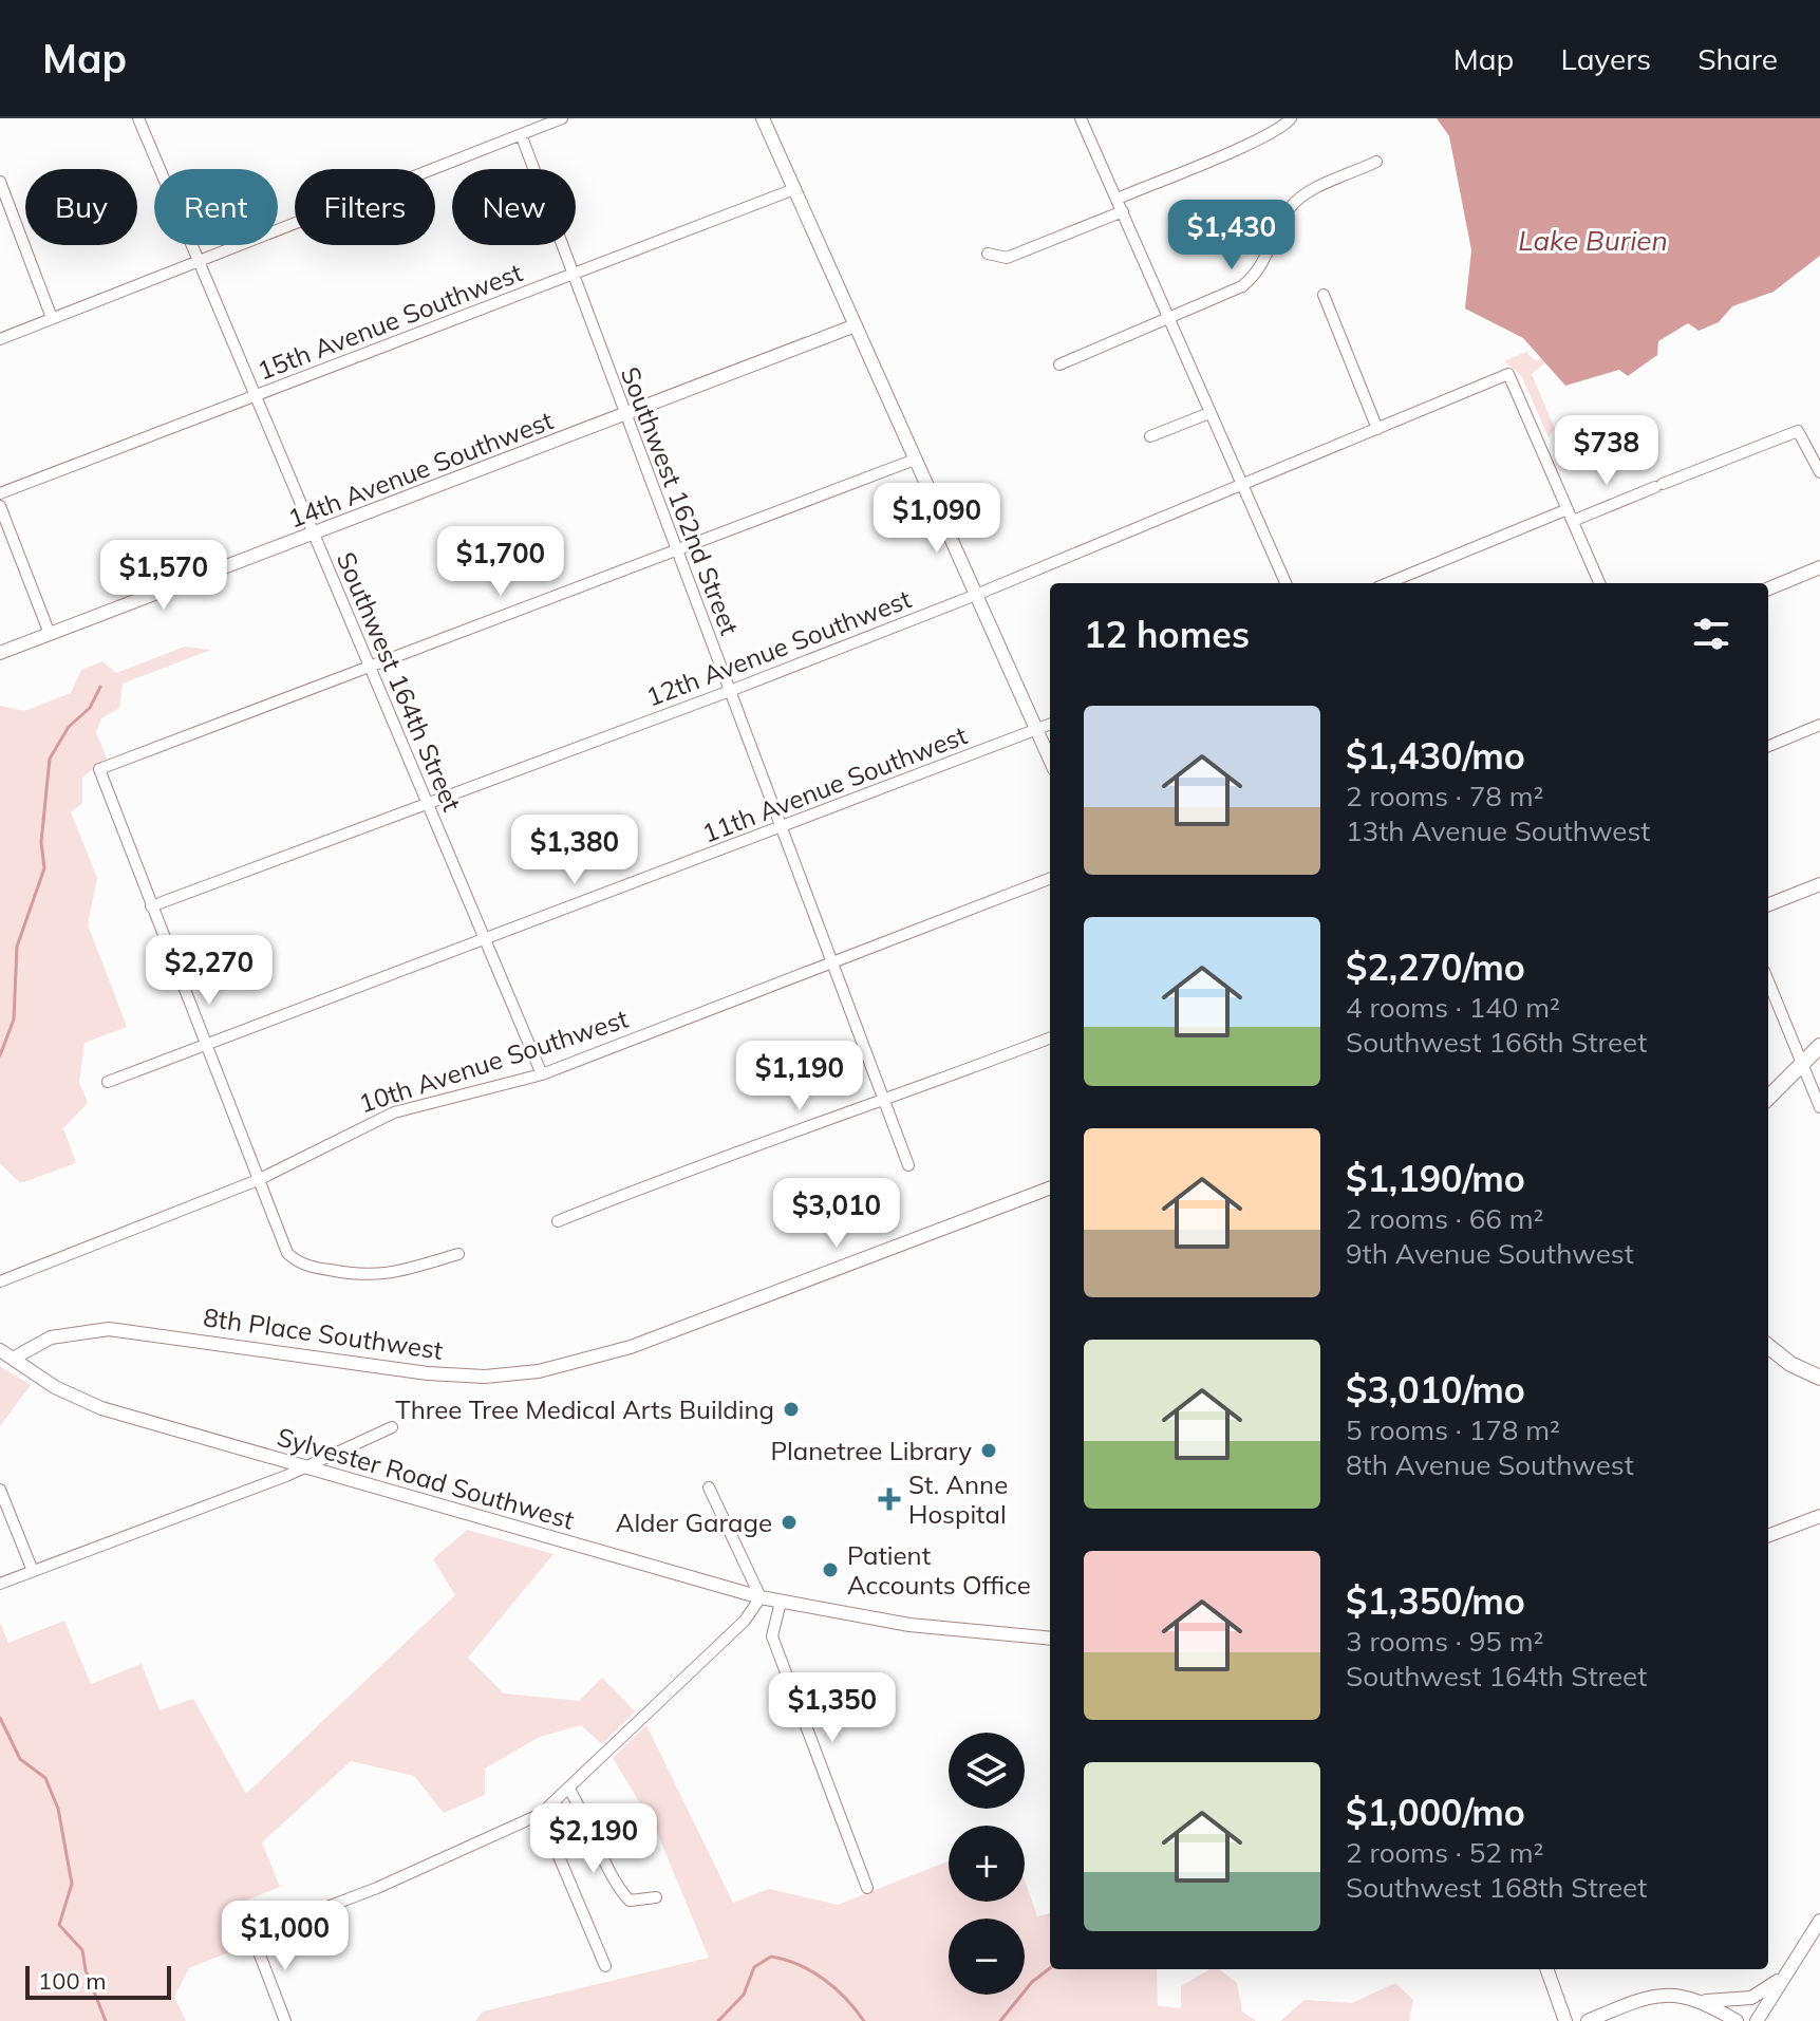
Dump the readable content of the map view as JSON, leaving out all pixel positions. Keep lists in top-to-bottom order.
{
  "streets": {
    "street": [
      "15th Avenue Southwest",
      "14th Avenue Southwest",
      "Southwest 162nd Street",
      "12th Avenue Southwest",
      "Southwest 164th Street",
      "11th Avenue Southwest",
      "10th Avenue Southwest",
      "8th Place Southwest",
      "Sylvester Road Southwest"
    ]
  },
  "crossings": [
    ["15th Avenue Southwest", "Southwest 162nd Street"],
    ["15th Avenue Southwest", "Southwest 164th Street"],
    ["14th Avenue Southwest", "Southwest 162nd Street"],
    ["14th Avenue Southwest", "Southwest 164th Street"],
    ["Southwest 162nd Street", "12th Avenue Southwest"],
    ["Southwest 162nd Street", "11th Avenue Southwest"],
    ["Southwest 162nd Street", "10th Avenue Southwest"],
    ["12th Avenue Southwest", "Southwest 164th Street"],
    ["Southwest 164th Street", "11th Avenue Southwest"],
    ["Southwest 164th Street", "10th Avenue Southwest"],
    ["8th Place Southwest", "Sylvester Road Southwest"]
  ],
  "water": ["Lake Burien"],
  "places": {
    "other": [
      "Three Tree Medical Arts Building",
      "Planetree Library",
      "Alder Garage",
      "Patient Accounts Office"
    ],
    "health": ["St. Anne Hospital"]
  },
  "scale_bar": "100 m",
  "page": {
    "header": "Map",
    "nav": ["Map", "Layers", "Share"],
    "chip": [
      "Buy",
      "Rent",
      "Filters",
      "New"
    ],
    "price": [
      "$1,430",
      "$738",
      "$1,090",
      "$1,700",
      "$1,570",
      "$1,380",
      "$2,270",
      "$1,190",
      "$3,010",
      "$1,350",
      "$2,190",
      "$1,000"
    ],
    "heading": "12 homes",
    "list": [
      {
        "name": "$1,430/mo",
        "note": "2 rooms · 78 m² · 13th Avenue Southwest"
      },
      {
        "name": "$2,270/mo",
        "note": "4 rooms · 140 m² · Southwest 166th Street"
      },
      {
        "name": "$1,190/mo",
        "note": "2 rooms · 66 m² · 9th Avenue Southwest"
      },
      {
        "name": "$3,010/mo",
        "note": "5 rooms · 178 m² · 8th Avenue Southwest"
      },
      {
        "name": "$1,350/mo",
        "note": "3 rooms · 95 m² · Southwest 164th Street"
      },
      {
        "name": "$1,000/mo",
        "note": "2 rooms · 52 m² · Southwest 168th Street"
      }
    ],
    "map_buttons": ["+", "−"],
    "scale": "100 m"
  }
}
